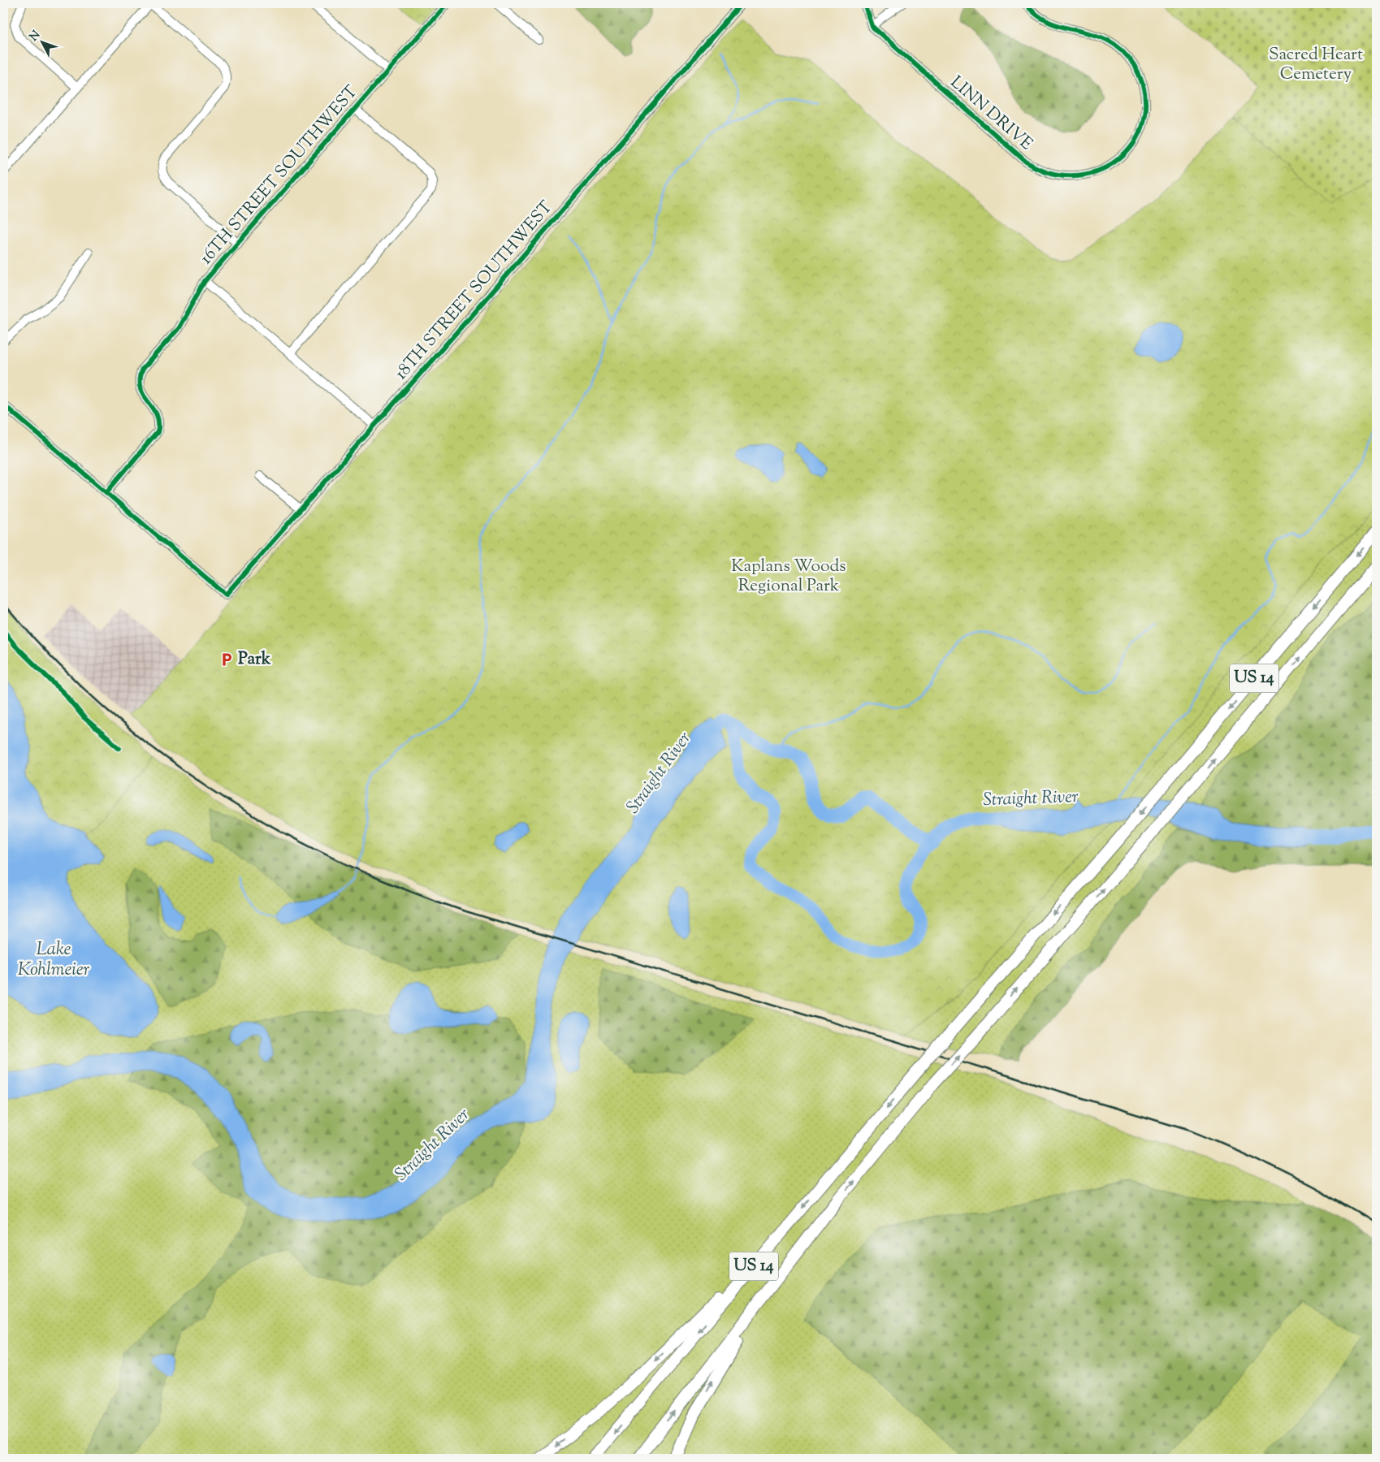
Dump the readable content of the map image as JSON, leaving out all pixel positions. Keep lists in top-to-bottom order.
{
  "streets": {
    "highway": ["US 14"],
    "street": ["LINN DRIVE", "16TH STREET SOUTHWEST", "18TH STREET SOUTHWEST"]
  },
  "crossings": [
    ["16TH STREET SOUTHWEST", "18TH STREET SOUTHWEST"]
  ],
  "water": ["Straight River", "Lake Kohlmeier"],
  "parks": ["Sacred Heart Cemetery", "Kaplans Woods Regional Park"],
  "places": {
    "parking": ["Park"]
  },
  "north": "top left"
}
